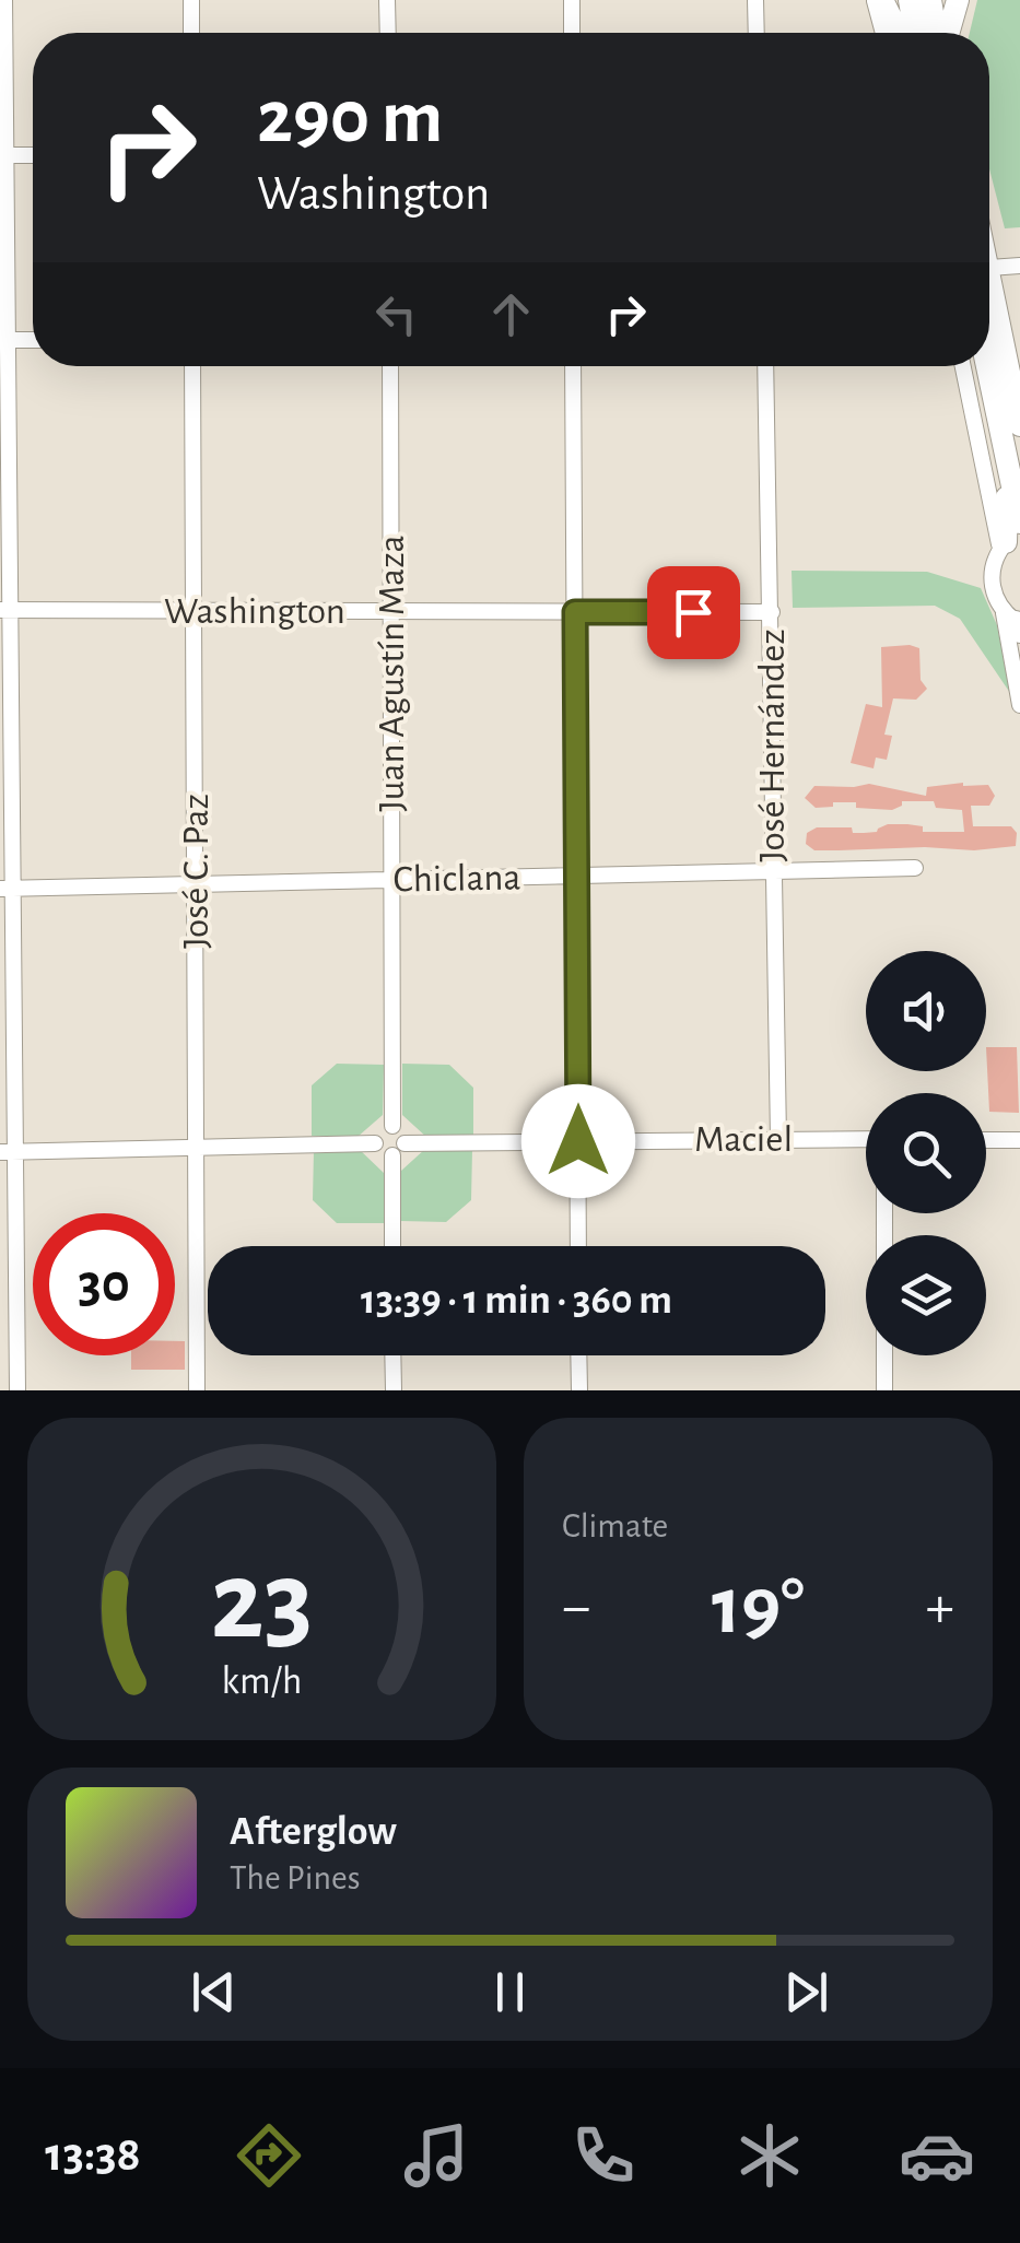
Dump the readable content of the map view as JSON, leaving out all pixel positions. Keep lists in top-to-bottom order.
{
  "streets": {
    "street": [
      "Washington",
      "Juan Agustín Maza",
      "José Hernández",
      "José C. Paz",
      "Chiclana",
      "Maciel"
    ]
  },
  "crossings": [
    ["Washington", "Juan Agustín Maza"],
    ["Washington", "José Hernández"],
    ["Washington", "José C. Paz"],
    ["Juan Agustín Maza", "Chiclana"],
    ["Juan Agustín Maza", "Maciel"],
    ["José Hernández", "Chiclana"],
    ["José Hernández", "Maciel"],
    ["José C. Paz", "Chiclana"]
  ],
  "page": {
    "turn": ["290 m", "Washington"],
    "limit": "30",
    "trip": "13:39 · 1 min · 360 m",
    "tile": "Climate",
    "heat": ["−", "19°", "+"],
    "song": ["Afterglow", "The Pines"],
    "tabs": "13:38",
    "gauge": ["23", "km/h"]
  }
}
